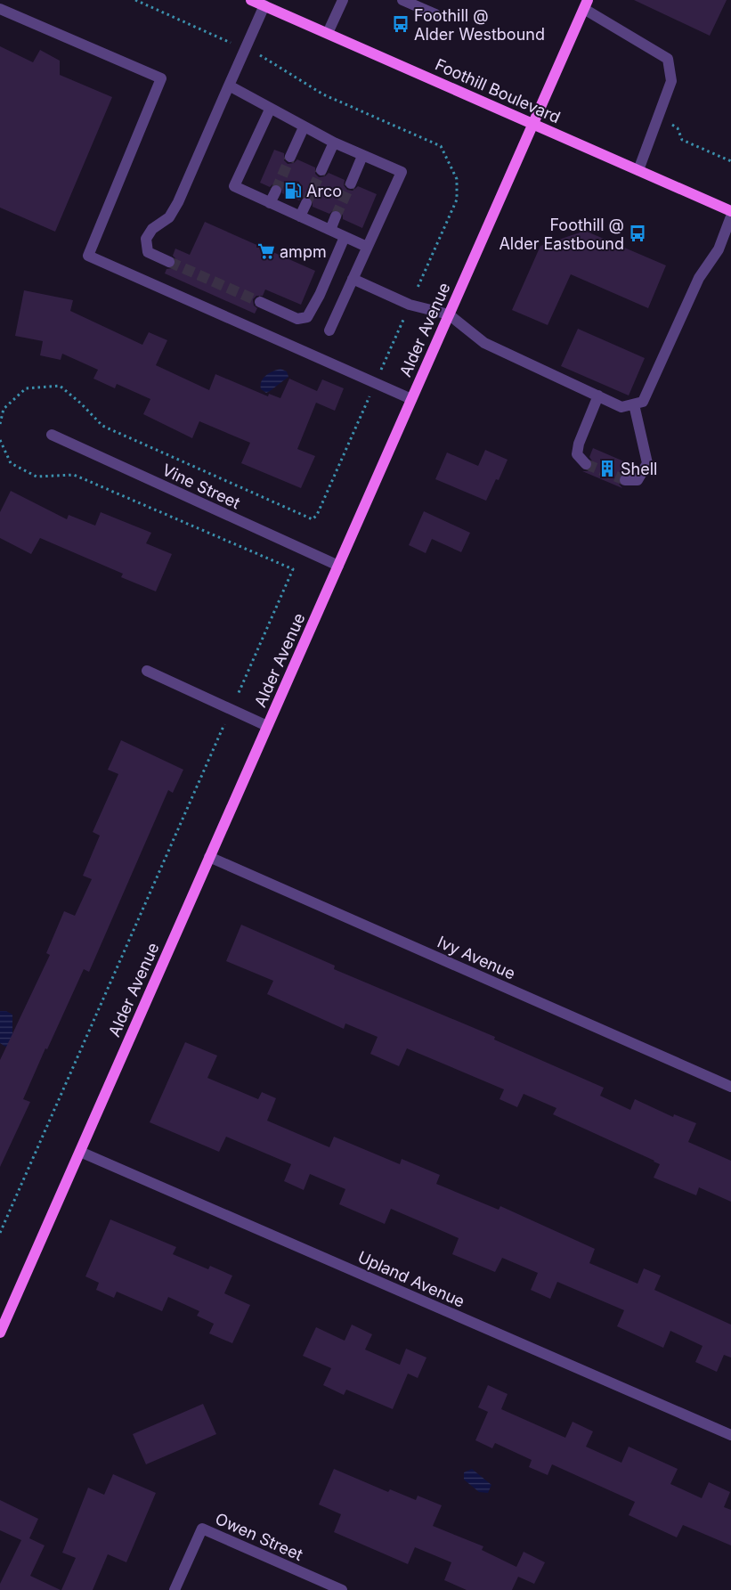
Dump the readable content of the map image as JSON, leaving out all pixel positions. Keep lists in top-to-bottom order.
{
  "streets": {
    "main road": ["Foothill Boulevard", "Alder Avenue"],
    "street": [
      "Vine Street",
      "Ivy Avenue",
      "Upland Avenue",
      "Owen Street"
    ]
  },
  "crossings": [
    ["Foothill Boulevard", "Alder Avenue"],
    ["Alder Avenue", "Vine Street"],
    ["Alder Avenue", "Ivy Avenue"],
    ["Alder Avenue", "Upland Avenue"]
  ],
  "places": {
    "bus stop": ["Foothill @ Alder Westbound", "Foothill @ Alder Eastbound"],
    "fuel station": ["Arco"],
    "supermarket": ["ampm"],
    "building": ["Shell"]
  }
}
